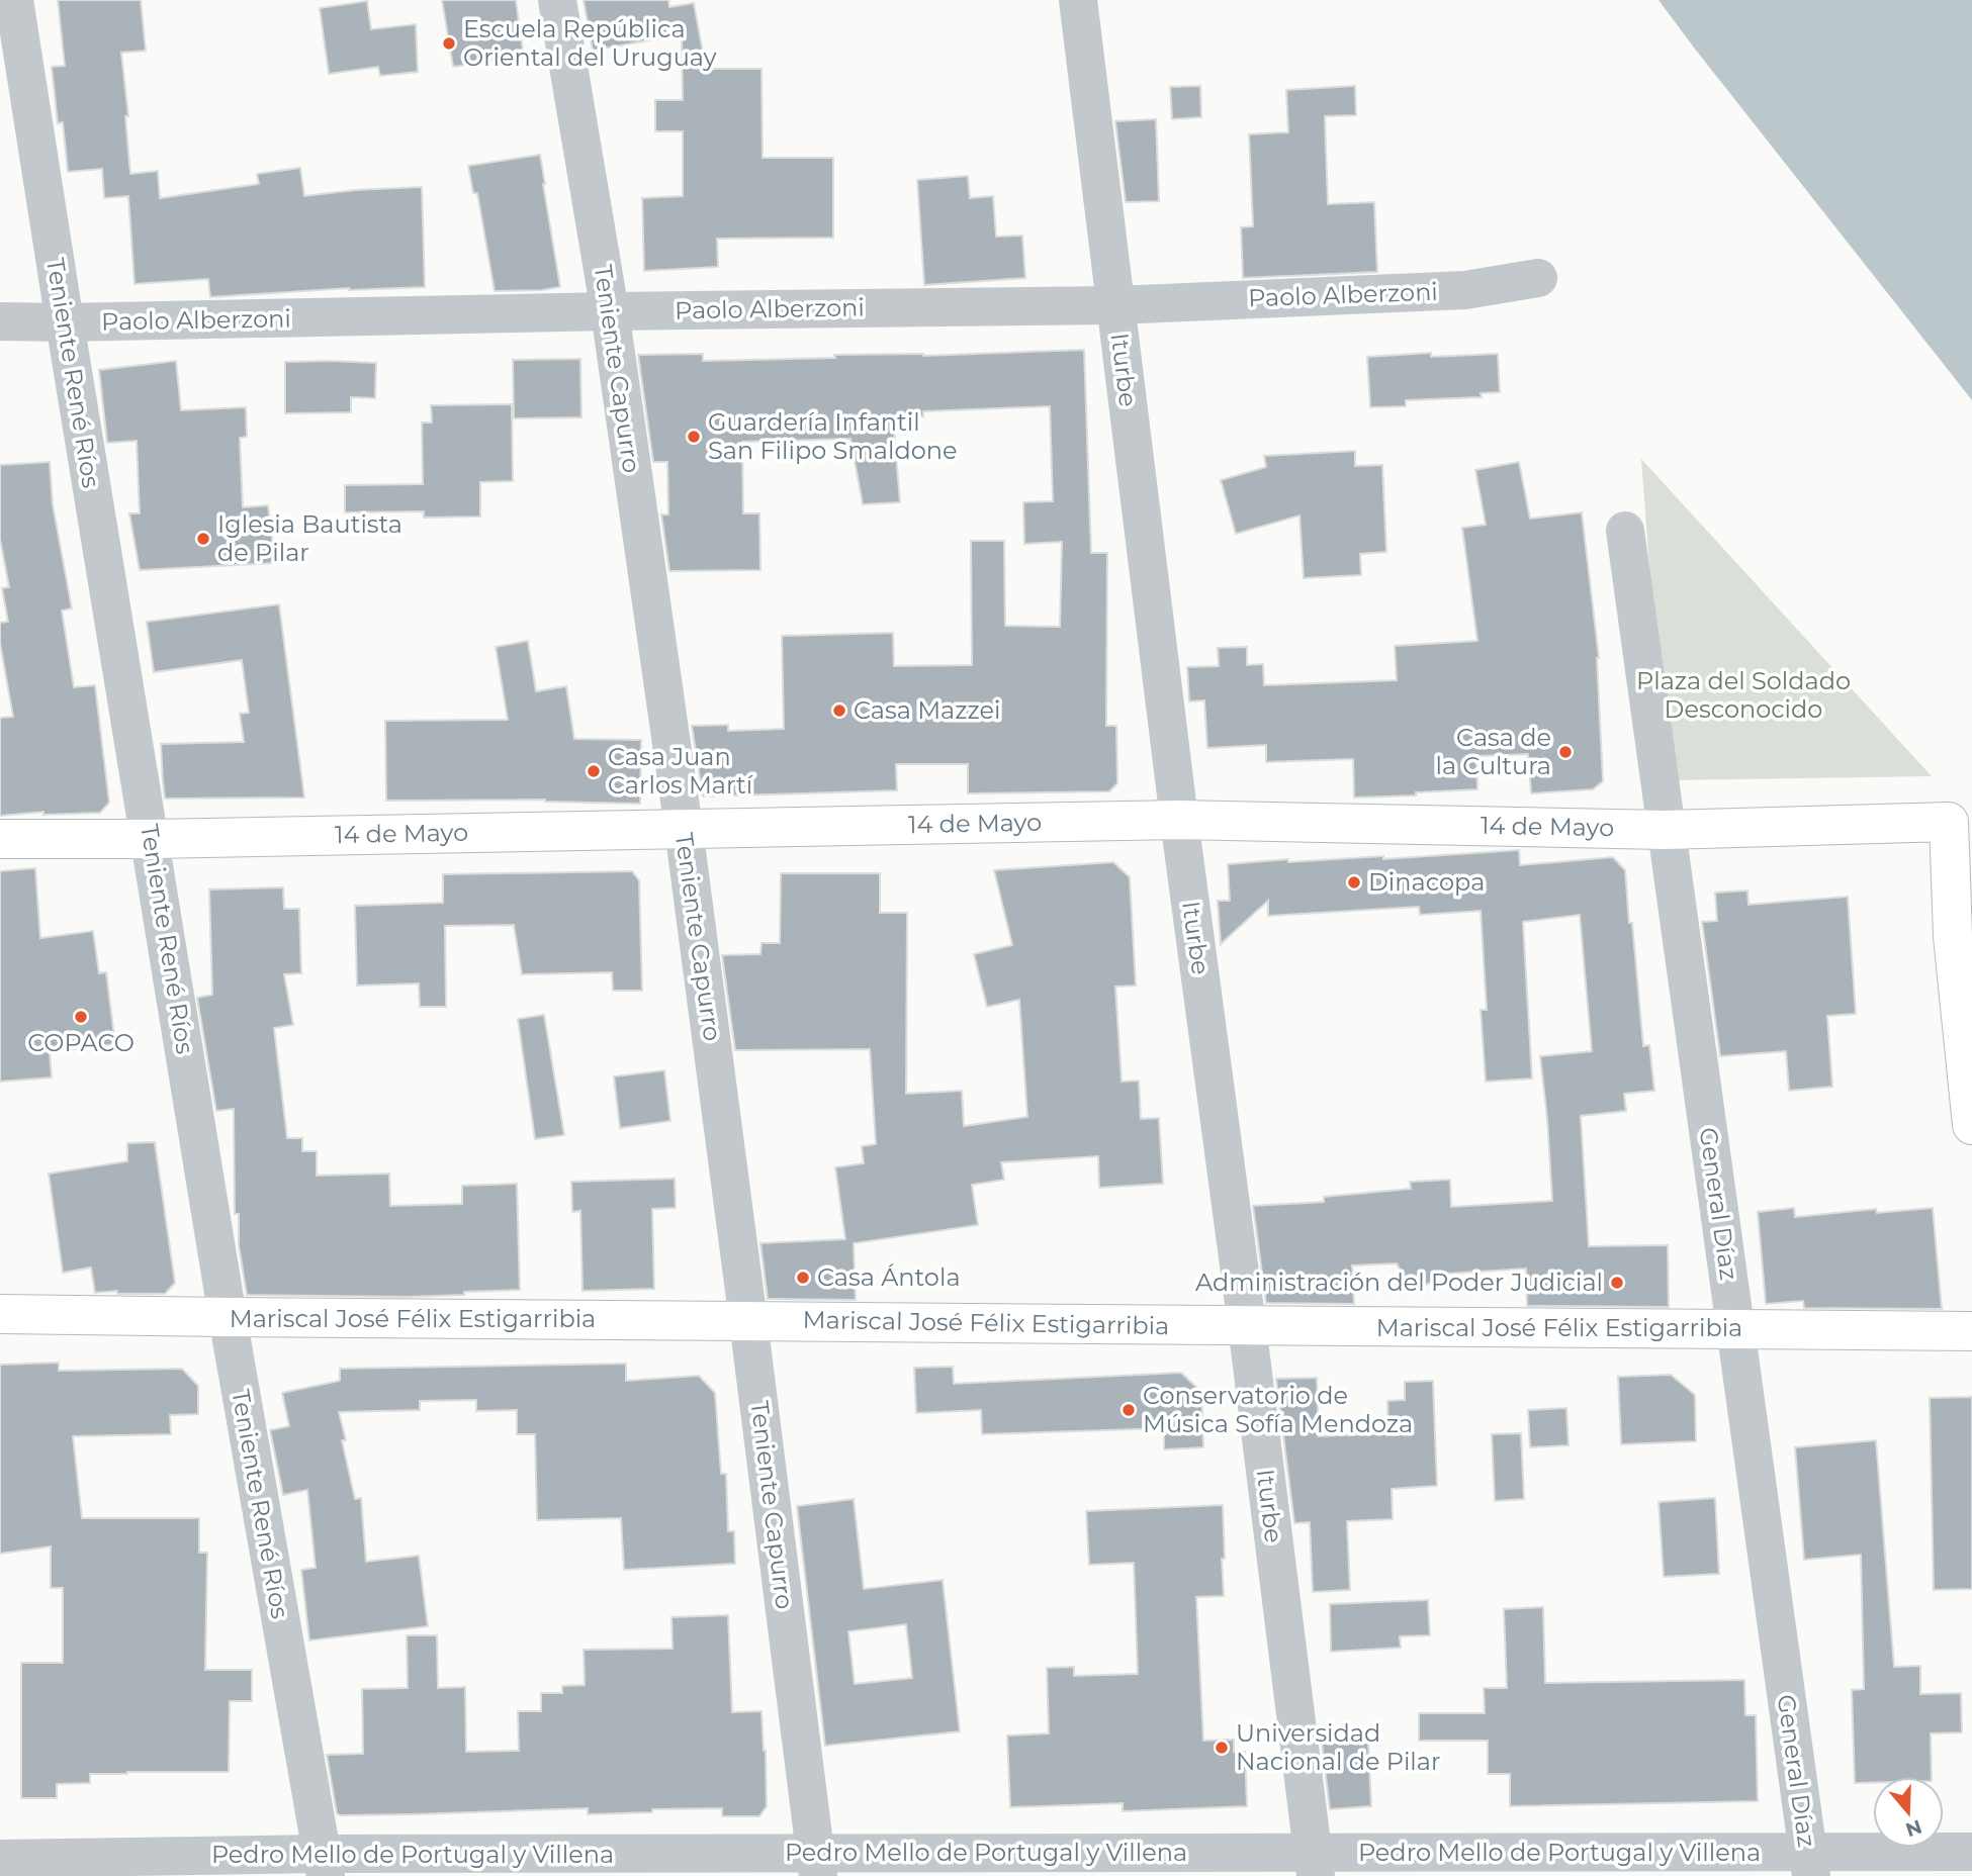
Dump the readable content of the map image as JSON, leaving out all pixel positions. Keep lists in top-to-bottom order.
{
  "streets": {
    "main road": ["14 de Mayo", "Mariscal José Félix Estigarribia"],
    "street": [
      "Paolo Alberzoni",
      "Teniente Capurro",
      "Iturbe",
      "Teniente René Ríos",
      "General Díaz",
      "Pedro Mello de Portugal y Villena"
    ]
  },
  "crossings": [
    ["Paolo Alberzoni", "Teniente Capurro"],
    ["Paolo Alberzoni", "Iturbe"],
    ["Paolo Alberzoni", "Teniente René Ríos"],
    ["Teniente Capurro", "14 de Mayo"],
    ["Teniente Capurro", "Mariscal José Félix Estigarribia"],
    ["Teniente Capurro", "Pedro Mello de Portugal y Villena"],
    ["Iturbe", "14 de Mayo"],
    ["Iturbe", "Mariscal José Félix Estigarribia"],
    ["Iturbe", "Pedro Mello de Portugal y Villena"],
    ["Teniente René Ríos", "14 de Mayo"],
    ["Teniente René Ríos", "Mariscal José Félix Estigarribia"],
    ["Teniente René Ríos", "Pedro Mello de Portugal y Villena"],
    ["14 de Mayo", "General Díaz"],
    ["General Díaz", "Mariscal José Félix Estigarribia"],
    ["General Díaz", "Pedro Mello de Portugal y Villena"]
  ],
  "parks": ["Plaza del Soldado Desconocido"],
  "places": [
    "Escuela República Oriental del Uruguay",
    "Guardería Infantil San Filipo Smaldone",
    "Iglesia Bautista de Pilar",
    "Casa Mazzei",
    "Casa de la Cultura",
    "Casa Juan Carlos Martí",
    "Dinacopa",
    "COPACO",
    "Casa Ántola",
    "Administración del Poder Judicial",
    "Conservatorio de Música Sofía Mendoza",
    "Universidad Nacional de Pilar"
  ],
  "north": "bottom"
}
